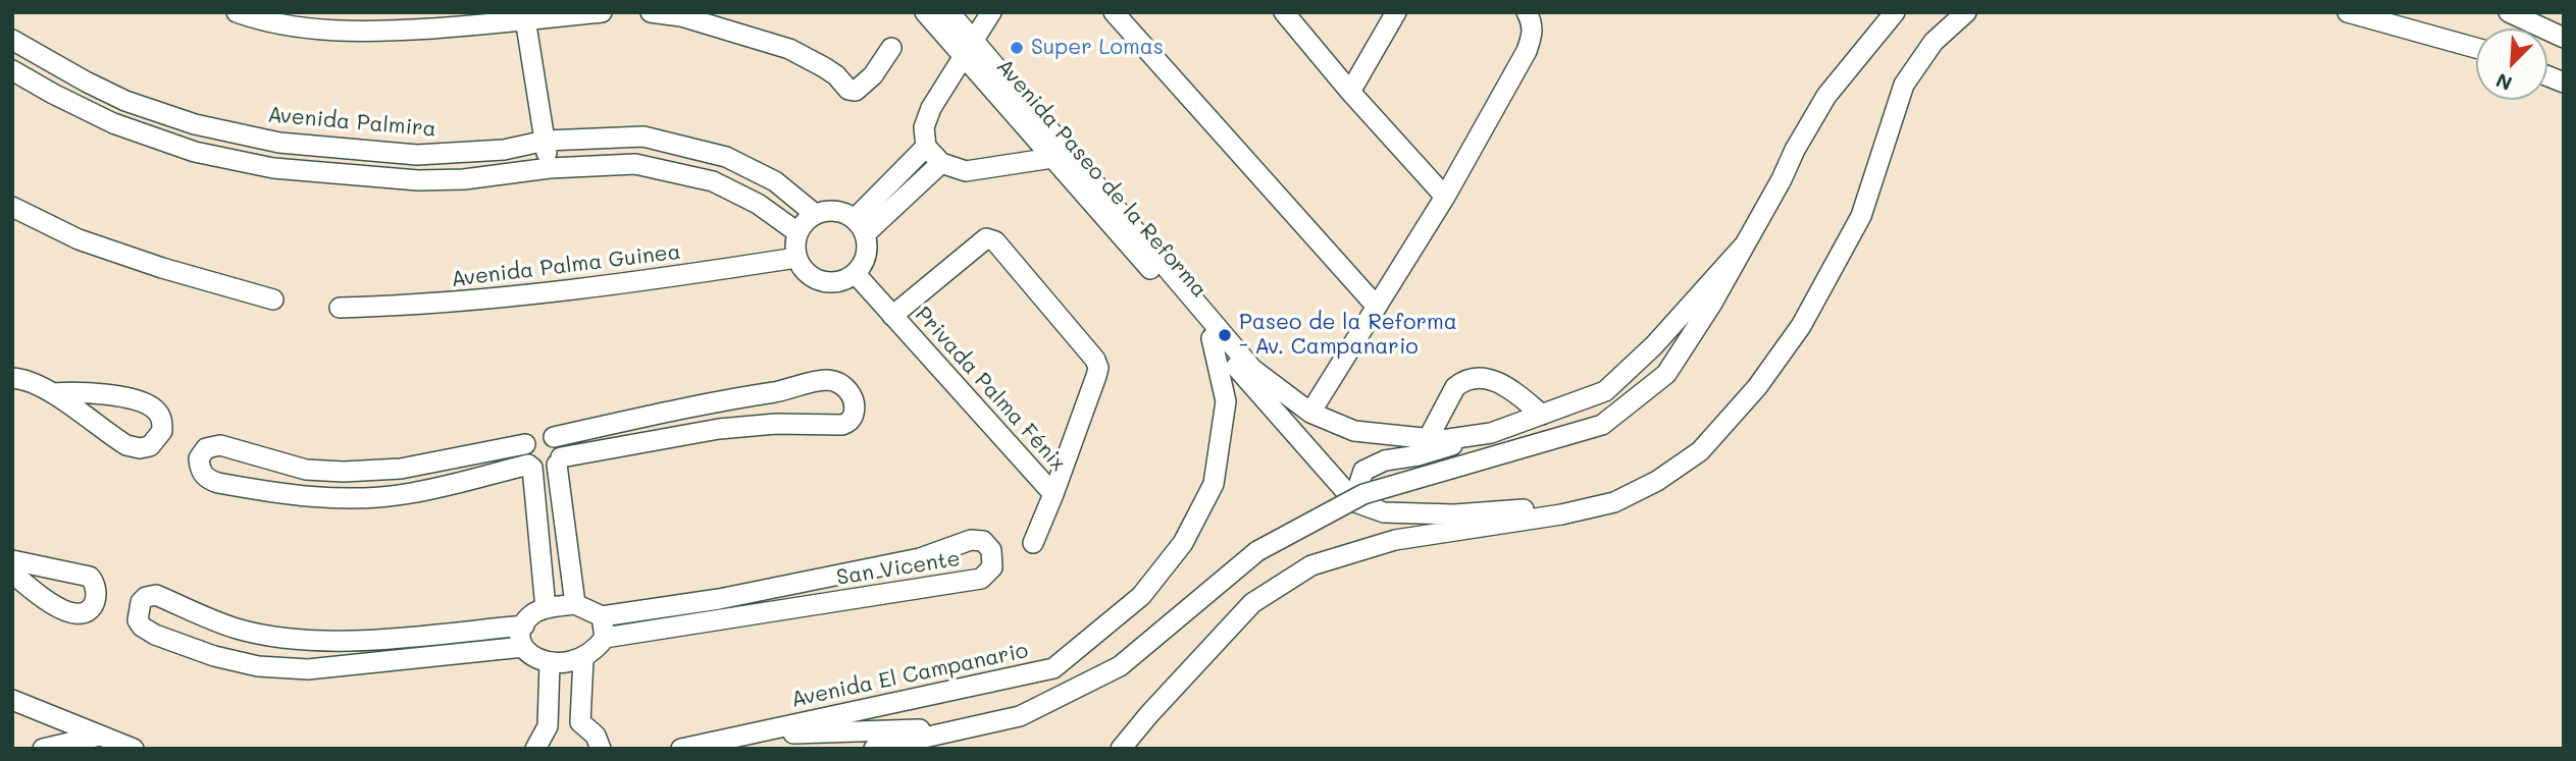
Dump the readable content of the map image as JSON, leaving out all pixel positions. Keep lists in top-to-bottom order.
{
  "streets": {
    "street": [
      "Avenida Palmira",
      "Avenida Paseo de la Reforma",
      "Avenida Palma Guinea",
      "Privada Palma Fénix",
      "San Vicente",
      "Avenida El Campanario"
    ]
  },
  "crossings": [
    ["Avenida Palmira", "Avenida Palma Guinea"],
    ["Avenida Palmira", "Privada Palma Fénix"],
    ["Avenida Paseo de la Reforma", "Avenida El Campanario"],
    ["Avenida Palma Guinea", "Privada Palma Fénix"]
  ],
  "places": ["Super Lomas", "Paseo de la Reforma - Av. Campanario"],
  "north": "bottom left"
}
